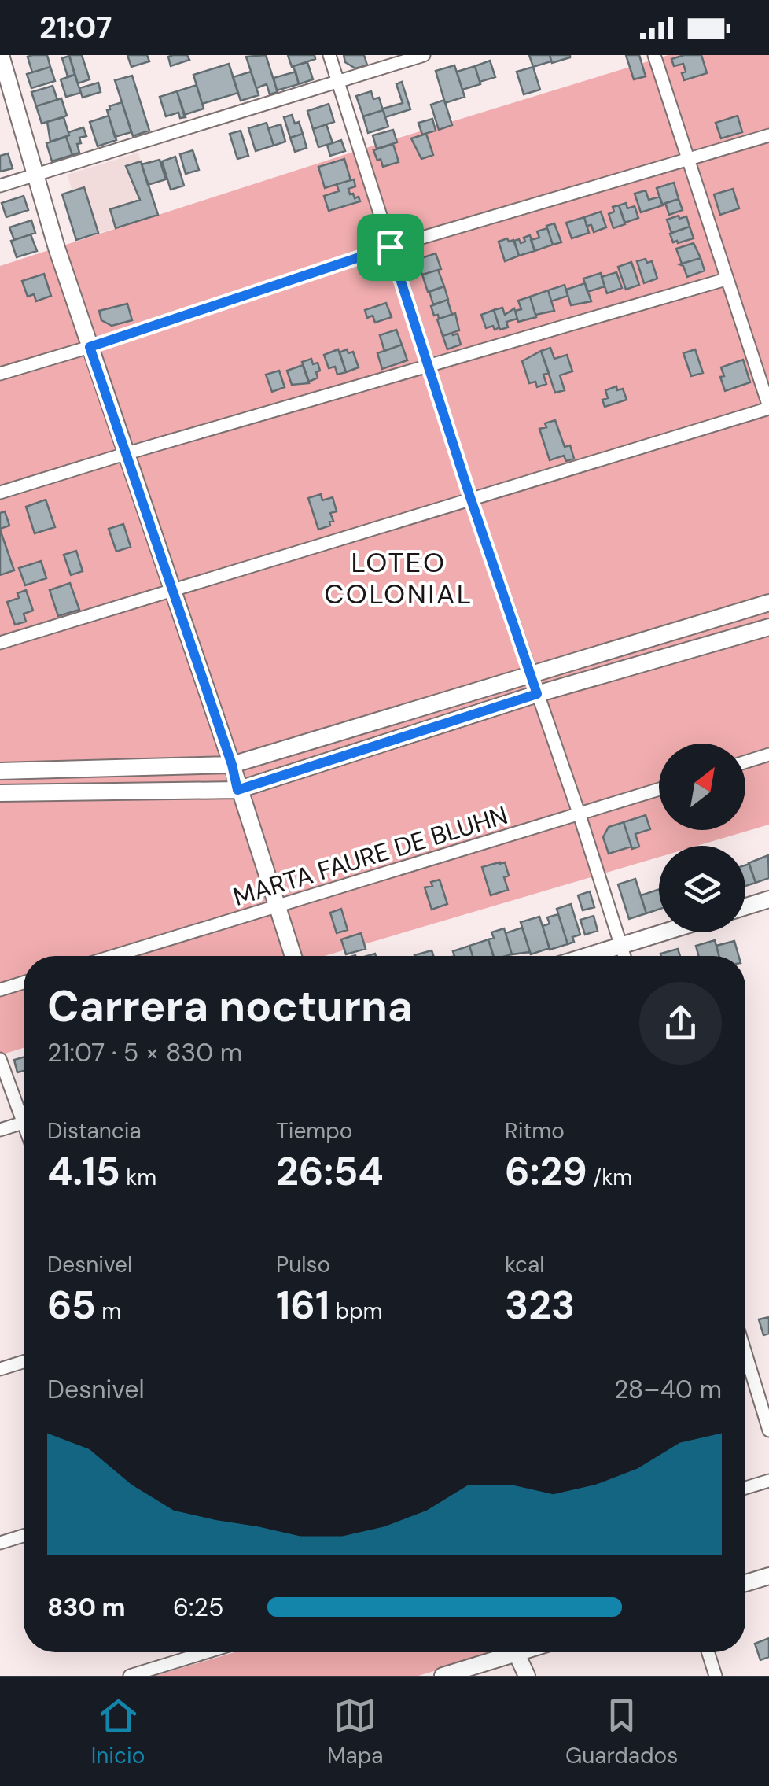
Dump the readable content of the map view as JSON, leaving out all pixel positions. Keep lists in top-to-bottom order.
{
  "streets": {
    "street": ["MARTA FAURE DE BLUHN"]
  },
  "districts": ["LOTEO COLONIAL"],
  "north": "top right",
  "page": {
    "status": "21:07",
    "heading": ["Carrera nocturna", "21:07 · 5 × 830 m"],
    "stats": [
      ["Distancia", "4.15 km"],
      ["Tiempo", "26:54"],
      ["Ritmo", "6:29 /km"],
      ["Desnivel", "65 m"],
      ["Pulso", "161 bpm"],
      ["kcal", "323"]
    ],
    "chart": ["Desnivel", "28–40 m"],
    "list": [
      {
        "name": "830 m",
        "note": "6:25"
      }
    ],
    "tabs": ["Inicio", "Mapa", "Guardados"]
  }
}
